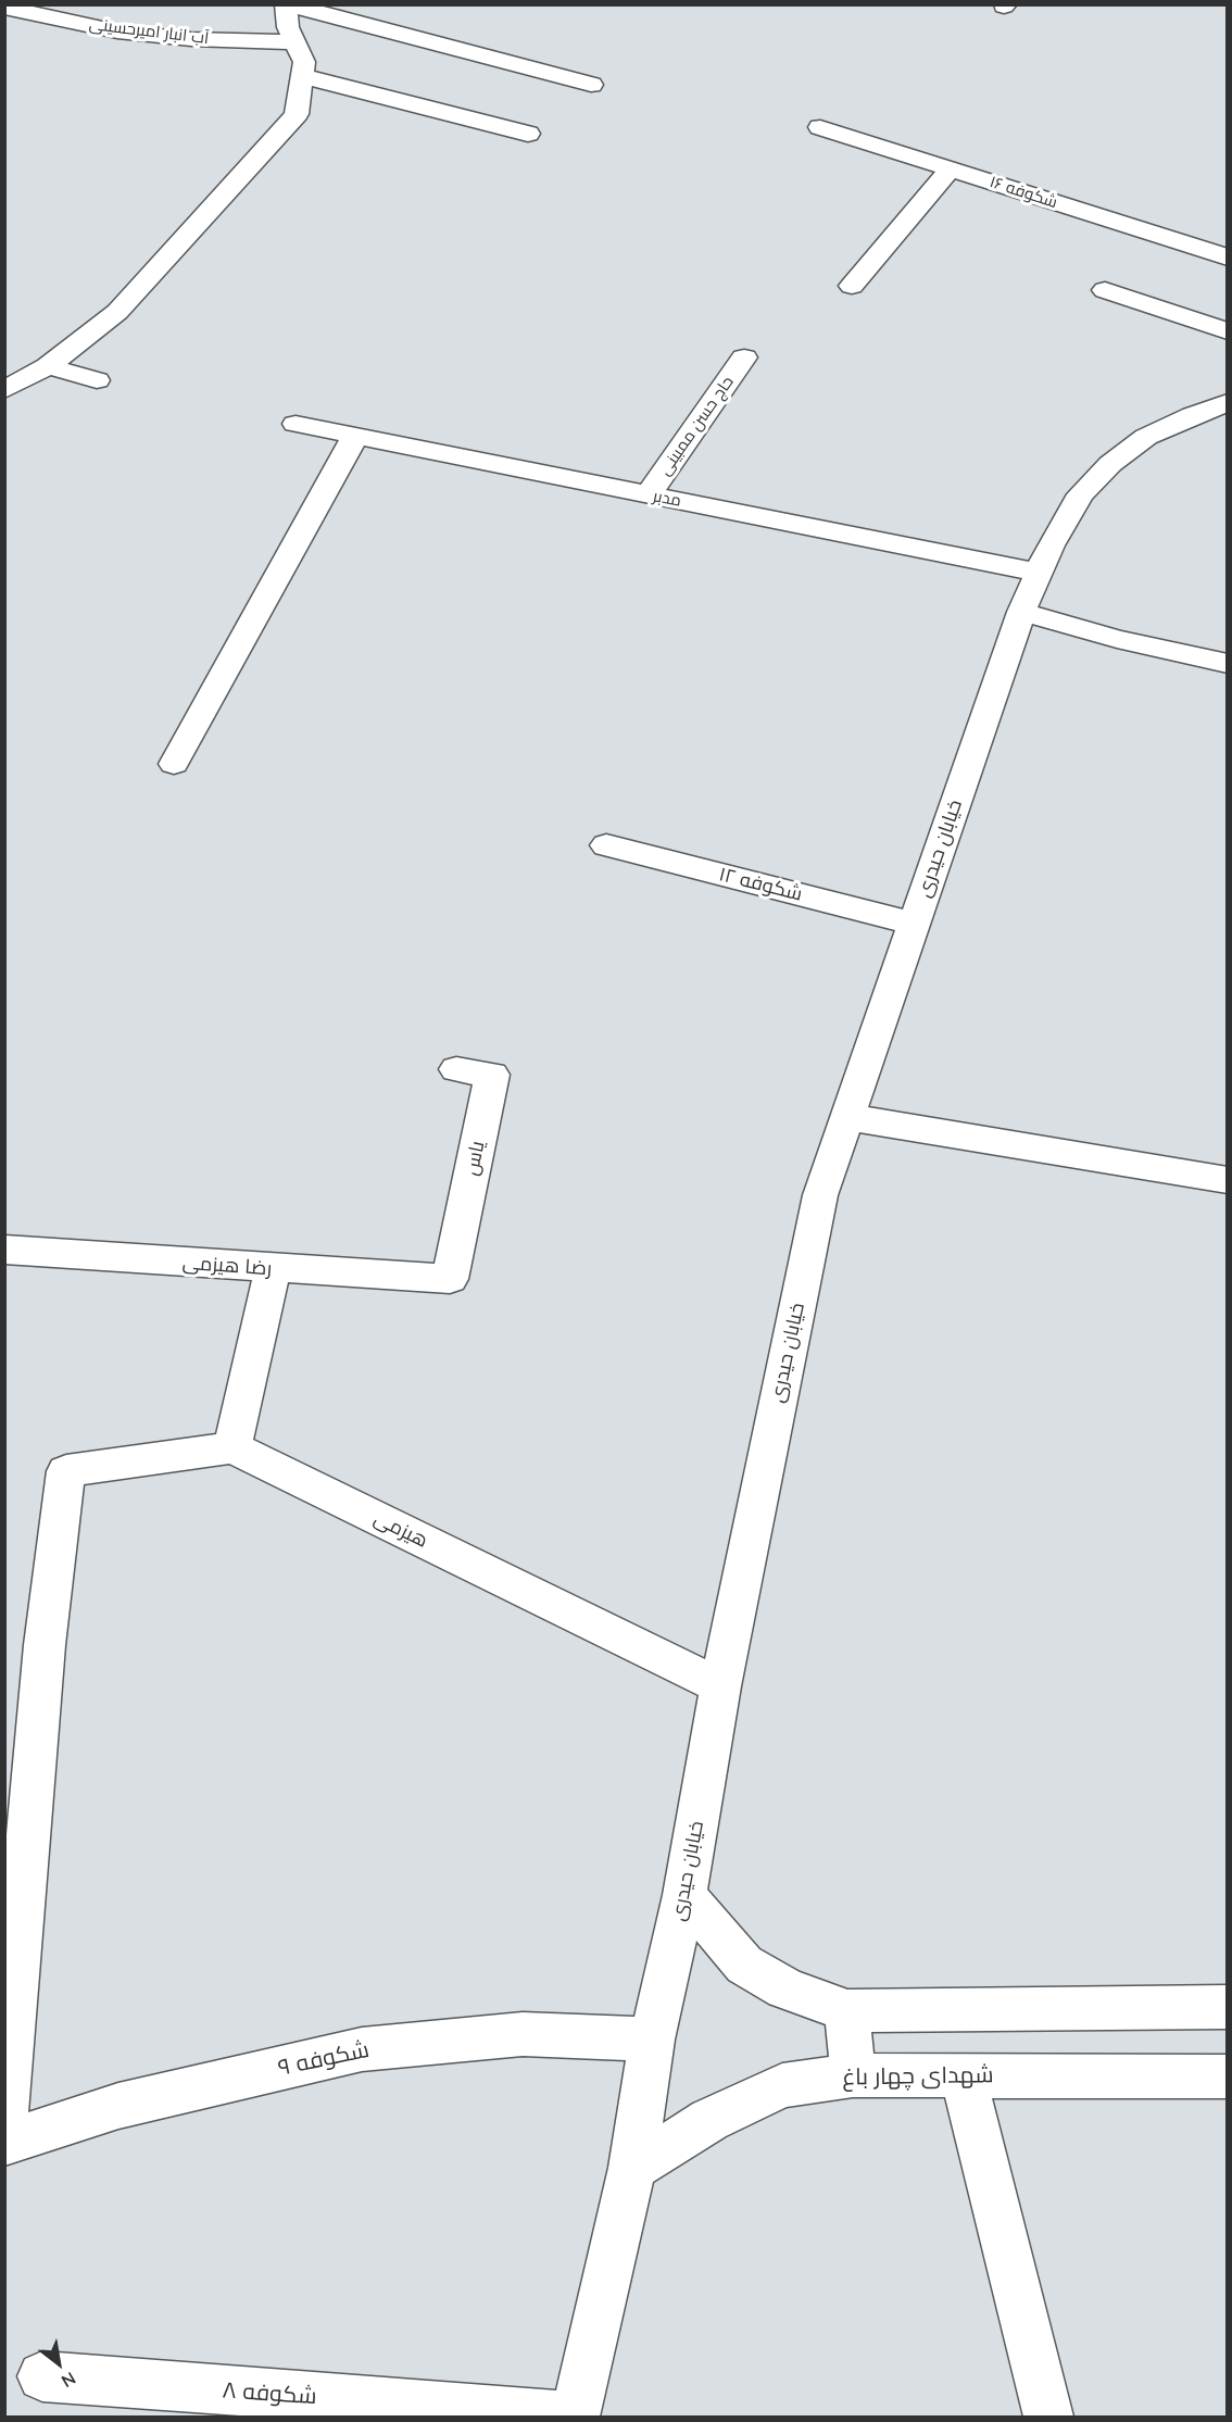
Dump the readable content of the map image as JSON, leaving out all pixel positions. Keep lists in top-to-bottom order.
{
  "streets": {
    "street": [
      "آب انبار امیرحسینی",
      "شکوفه ۱۶",
      "حاج حسن ممبینی",
      "مدبر",
      "خیابان حیدری",
      "شکوفه ۱۲",
      "یاس",
      "رضا هیزمی",
      "هیزمی",
      "شکوفه ۹",
      "شهدای چهار باغ",
      "شکوفه ۸"
    ]
  },
  "crossings": [
    ["حاج حسن ممبینی", "مدبر"],
    ["مدبر", "خیابان حیدری"],
    ["خیابان حیدری", "شکوفه ۱۲"],
    ["خیابان حیدری", "هیزمی"],
    ["خیابان حیدری", "شکوفه ۹"],
    ["خیابان حیدری", "شهدای چهار باغ"],
    ["خیابان حیدری", "شکوفه ۸"],
    ["یاس", "رضا هیزمی"]
  ],
  "north": "bottom right"
}
